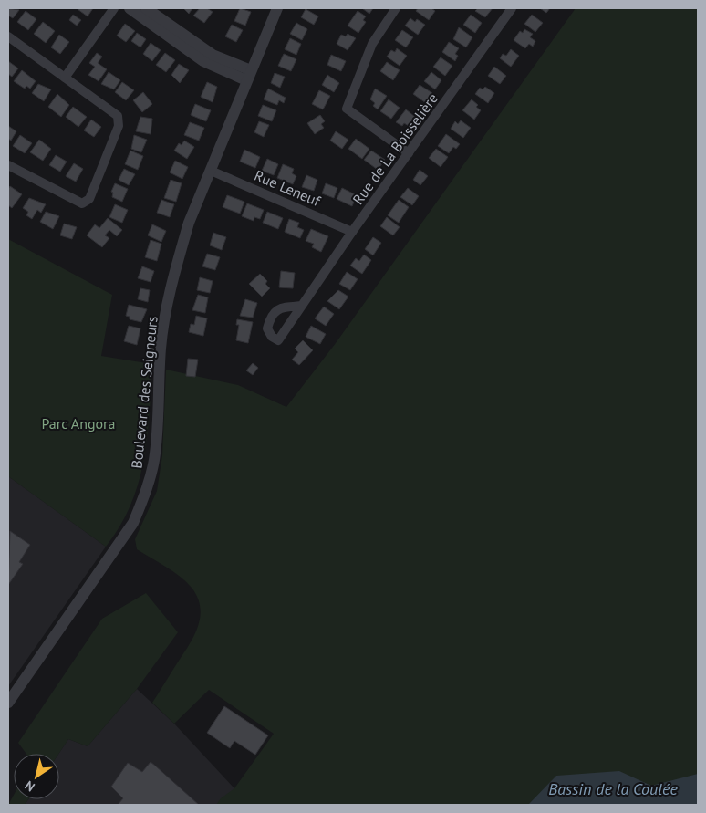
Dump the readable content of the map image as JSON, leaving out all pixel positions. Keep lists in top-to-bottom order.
{
  "streets": {
    "street": ["Rue de La Boisselière", "Rue Leneuf", "Boulevard des Seigneurs"]
  },
  "crossings": [
    ["Rue de La Boisselière", "Rue Leneuf"],
    ["Rue Leneuf", "Boulevard des Seigneurs"]
  ],
  "water": ["Bassin de la Coulée"],
  "parks": ["Parc Angora"],
  "north": "bottom left"
}
